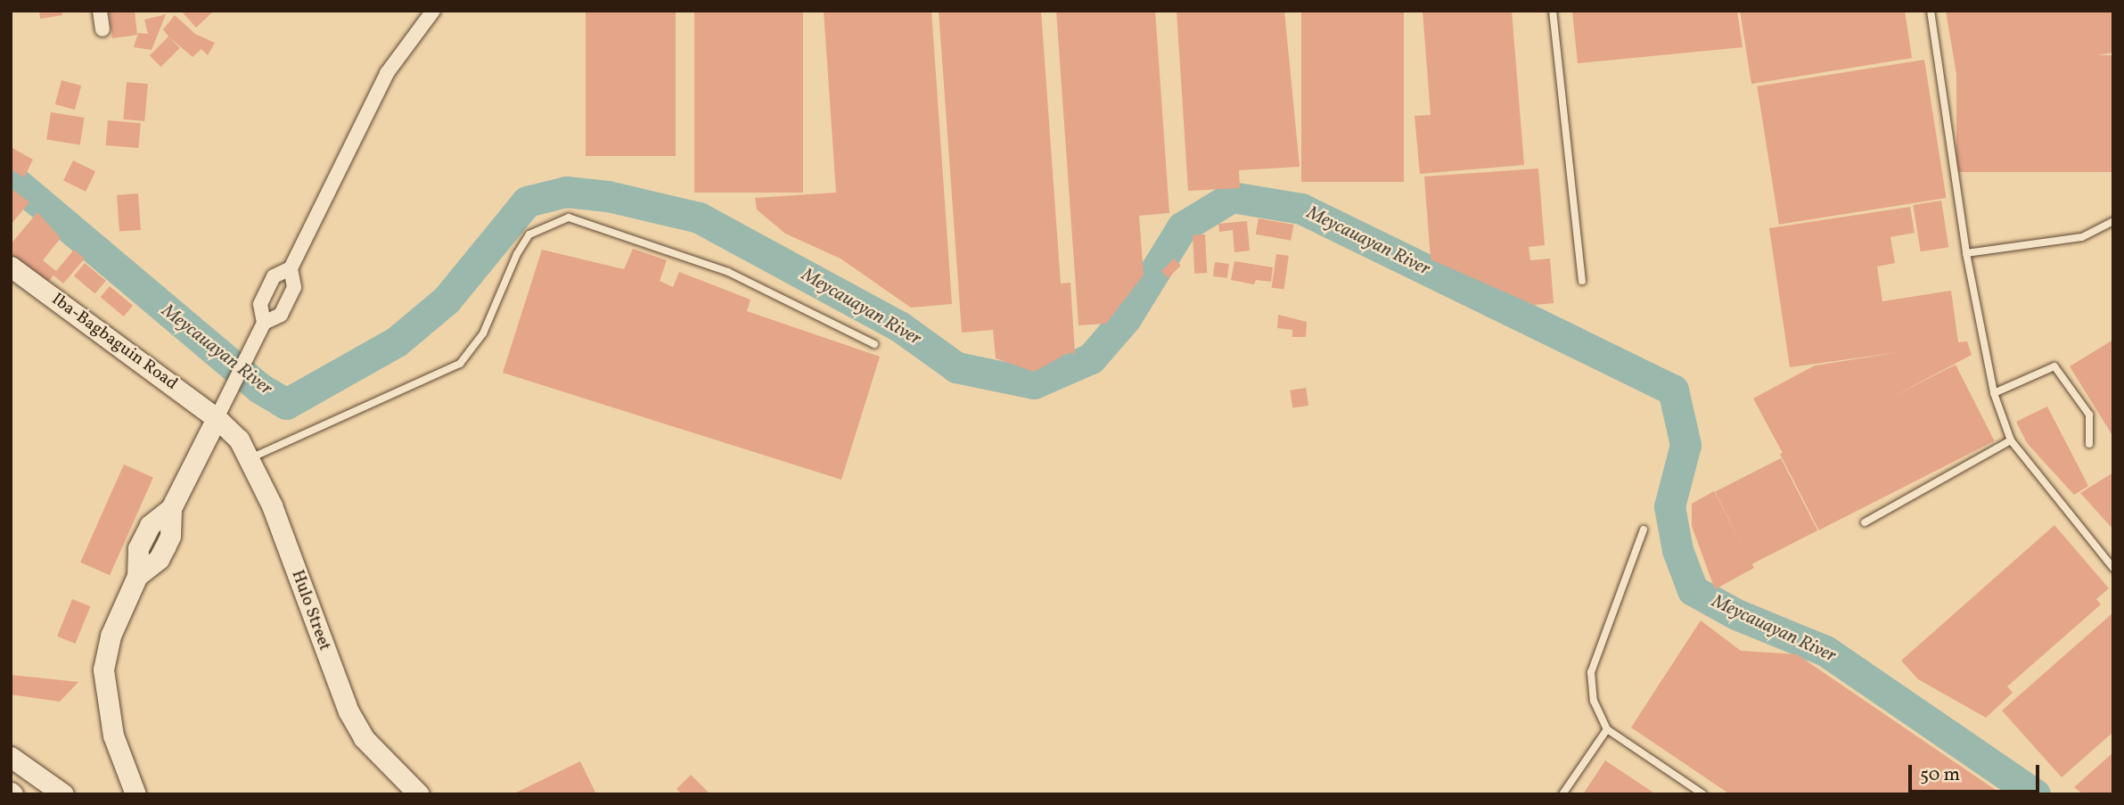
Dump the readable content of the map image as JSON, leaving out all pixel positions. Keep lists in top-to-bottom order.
{
  "streets": {
    "street": ["Iba-Bagbaguin Road", "Hulo Street"]
  },
  "crossings": [
    ["Iba-Bagbaguin Road", "Hulo Street"]
  ],
  "water": ["Meycauayan River"],
  "scale_bar": "50 m"
}
